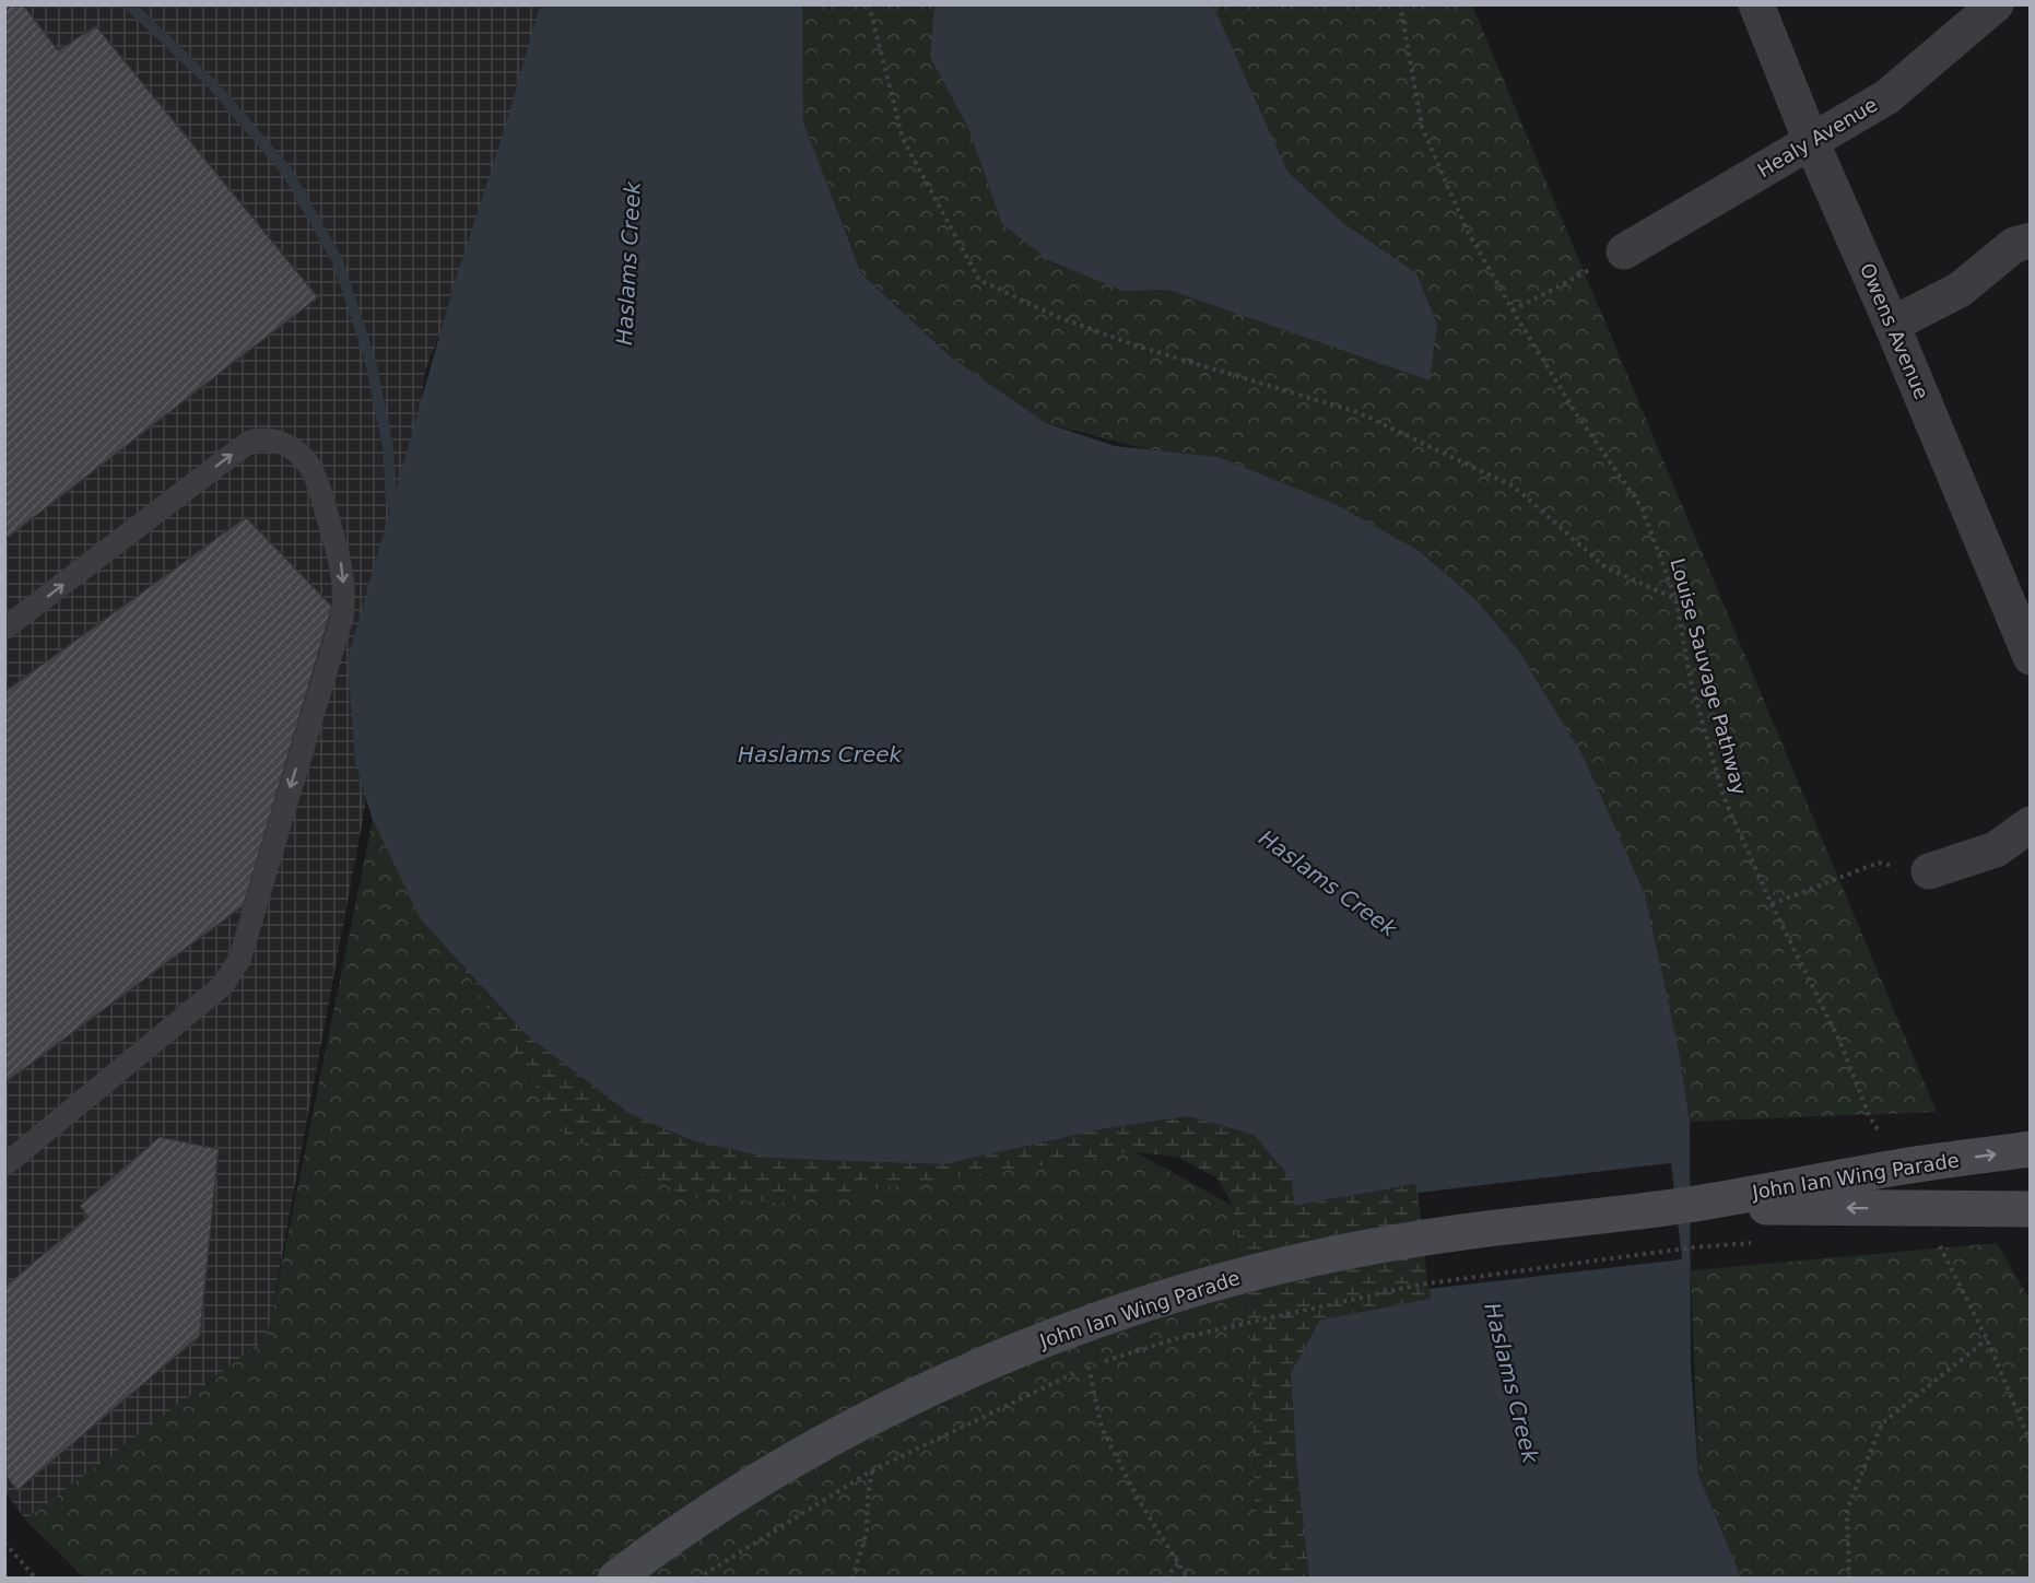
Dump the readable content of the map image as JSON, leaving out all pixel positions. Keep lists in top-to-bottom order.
{
  "streets": {
    "street": ["Healy Avenue", "Owens Avenue", "John Ian Wing Parade"],
    "path": ["Louise Sauvage Pathway"]
  },
  "crossings": [
    ["Healy Avenue", "Owens Avenue"]
  ],
  "water": ["Haslams Creek"]
}
